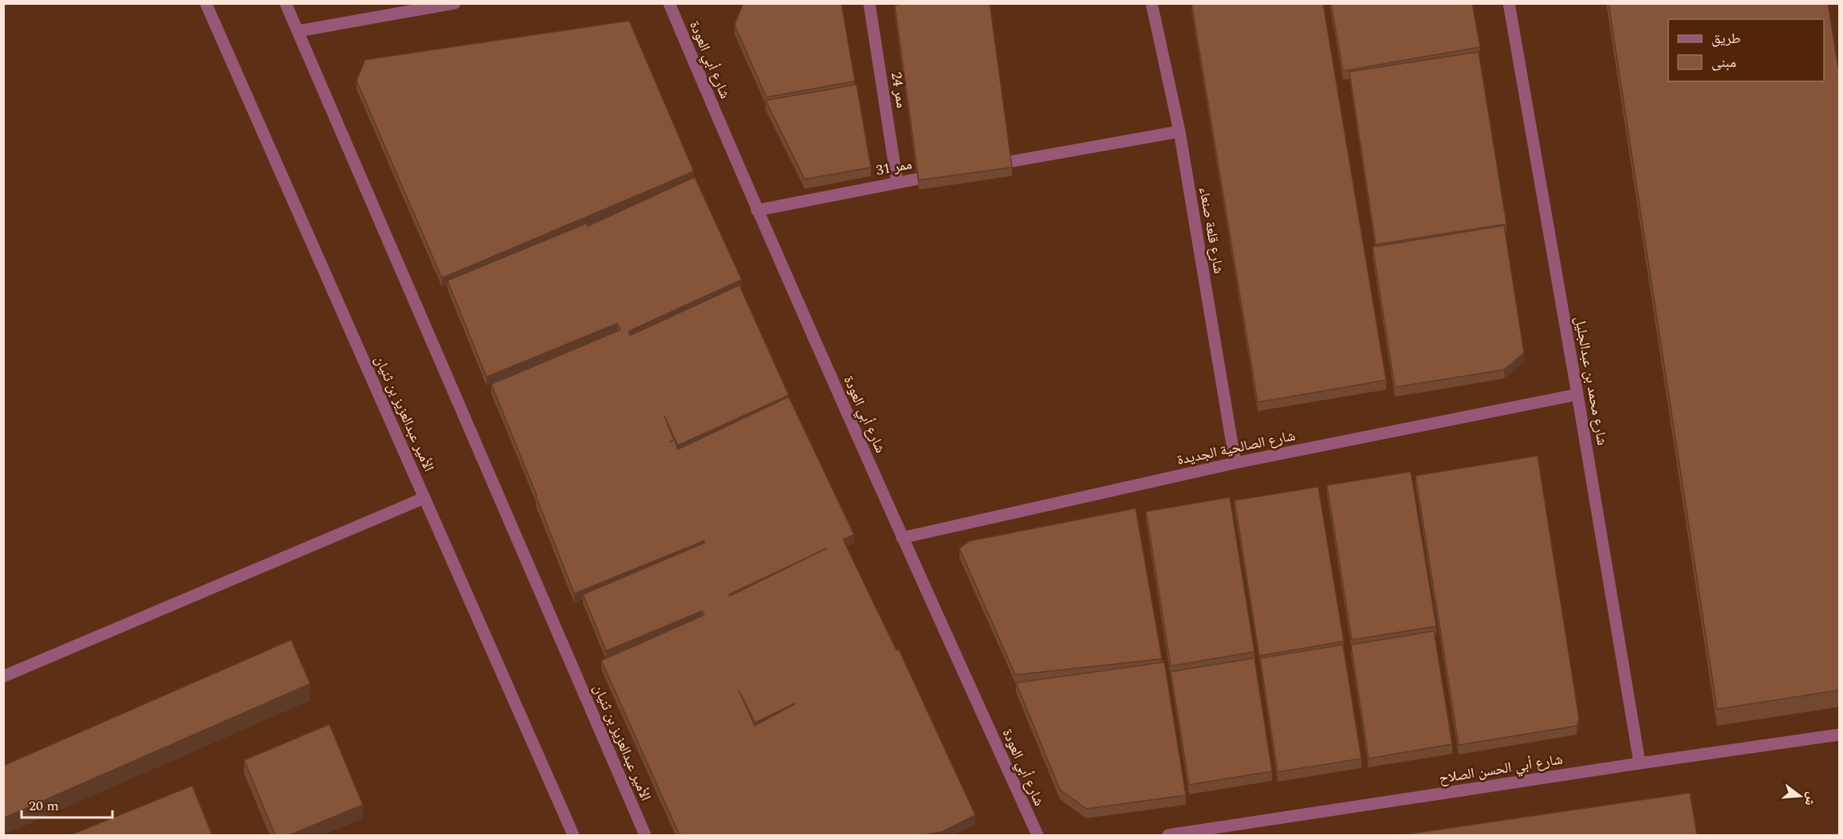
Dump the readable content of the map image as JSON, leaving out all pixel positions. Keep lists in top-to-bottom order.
{
  "streets": {
    "street": [
      "شارع أبي العودة",
      "ممر 24",
      "ممر 31",
      "شارع قلعة صنعاء",
      "شارع محمد بن عبدالجليل",
      "الأمير عبدالعزيز بن ثنيان",
      "شارع الصالحية الجديدة",
      "شارع أبي الحسن الصلاح"
    ]
  },
  "crossings": [
    ["شارع أبي العودة", "ممر 31"],
    ["شارع أبي العودة", "شارع الصالحية الجديدة"],
    ["ممر 24", "ممر 31"],
    ["شارع قلعة صنعاء", "شارع الصالحية الجديدة"],
    ["شارع محمد بن عبدالجليل", "شارع الصالحية الجديدة"],
    ["شارع محمد بن عبدالجليل", "شارع أبي الحسن الصلاح"]
  ],
  "legend": ["طريق", "مبنى"],
  "scale_bar": "20 m",
  "north": "right"
}
